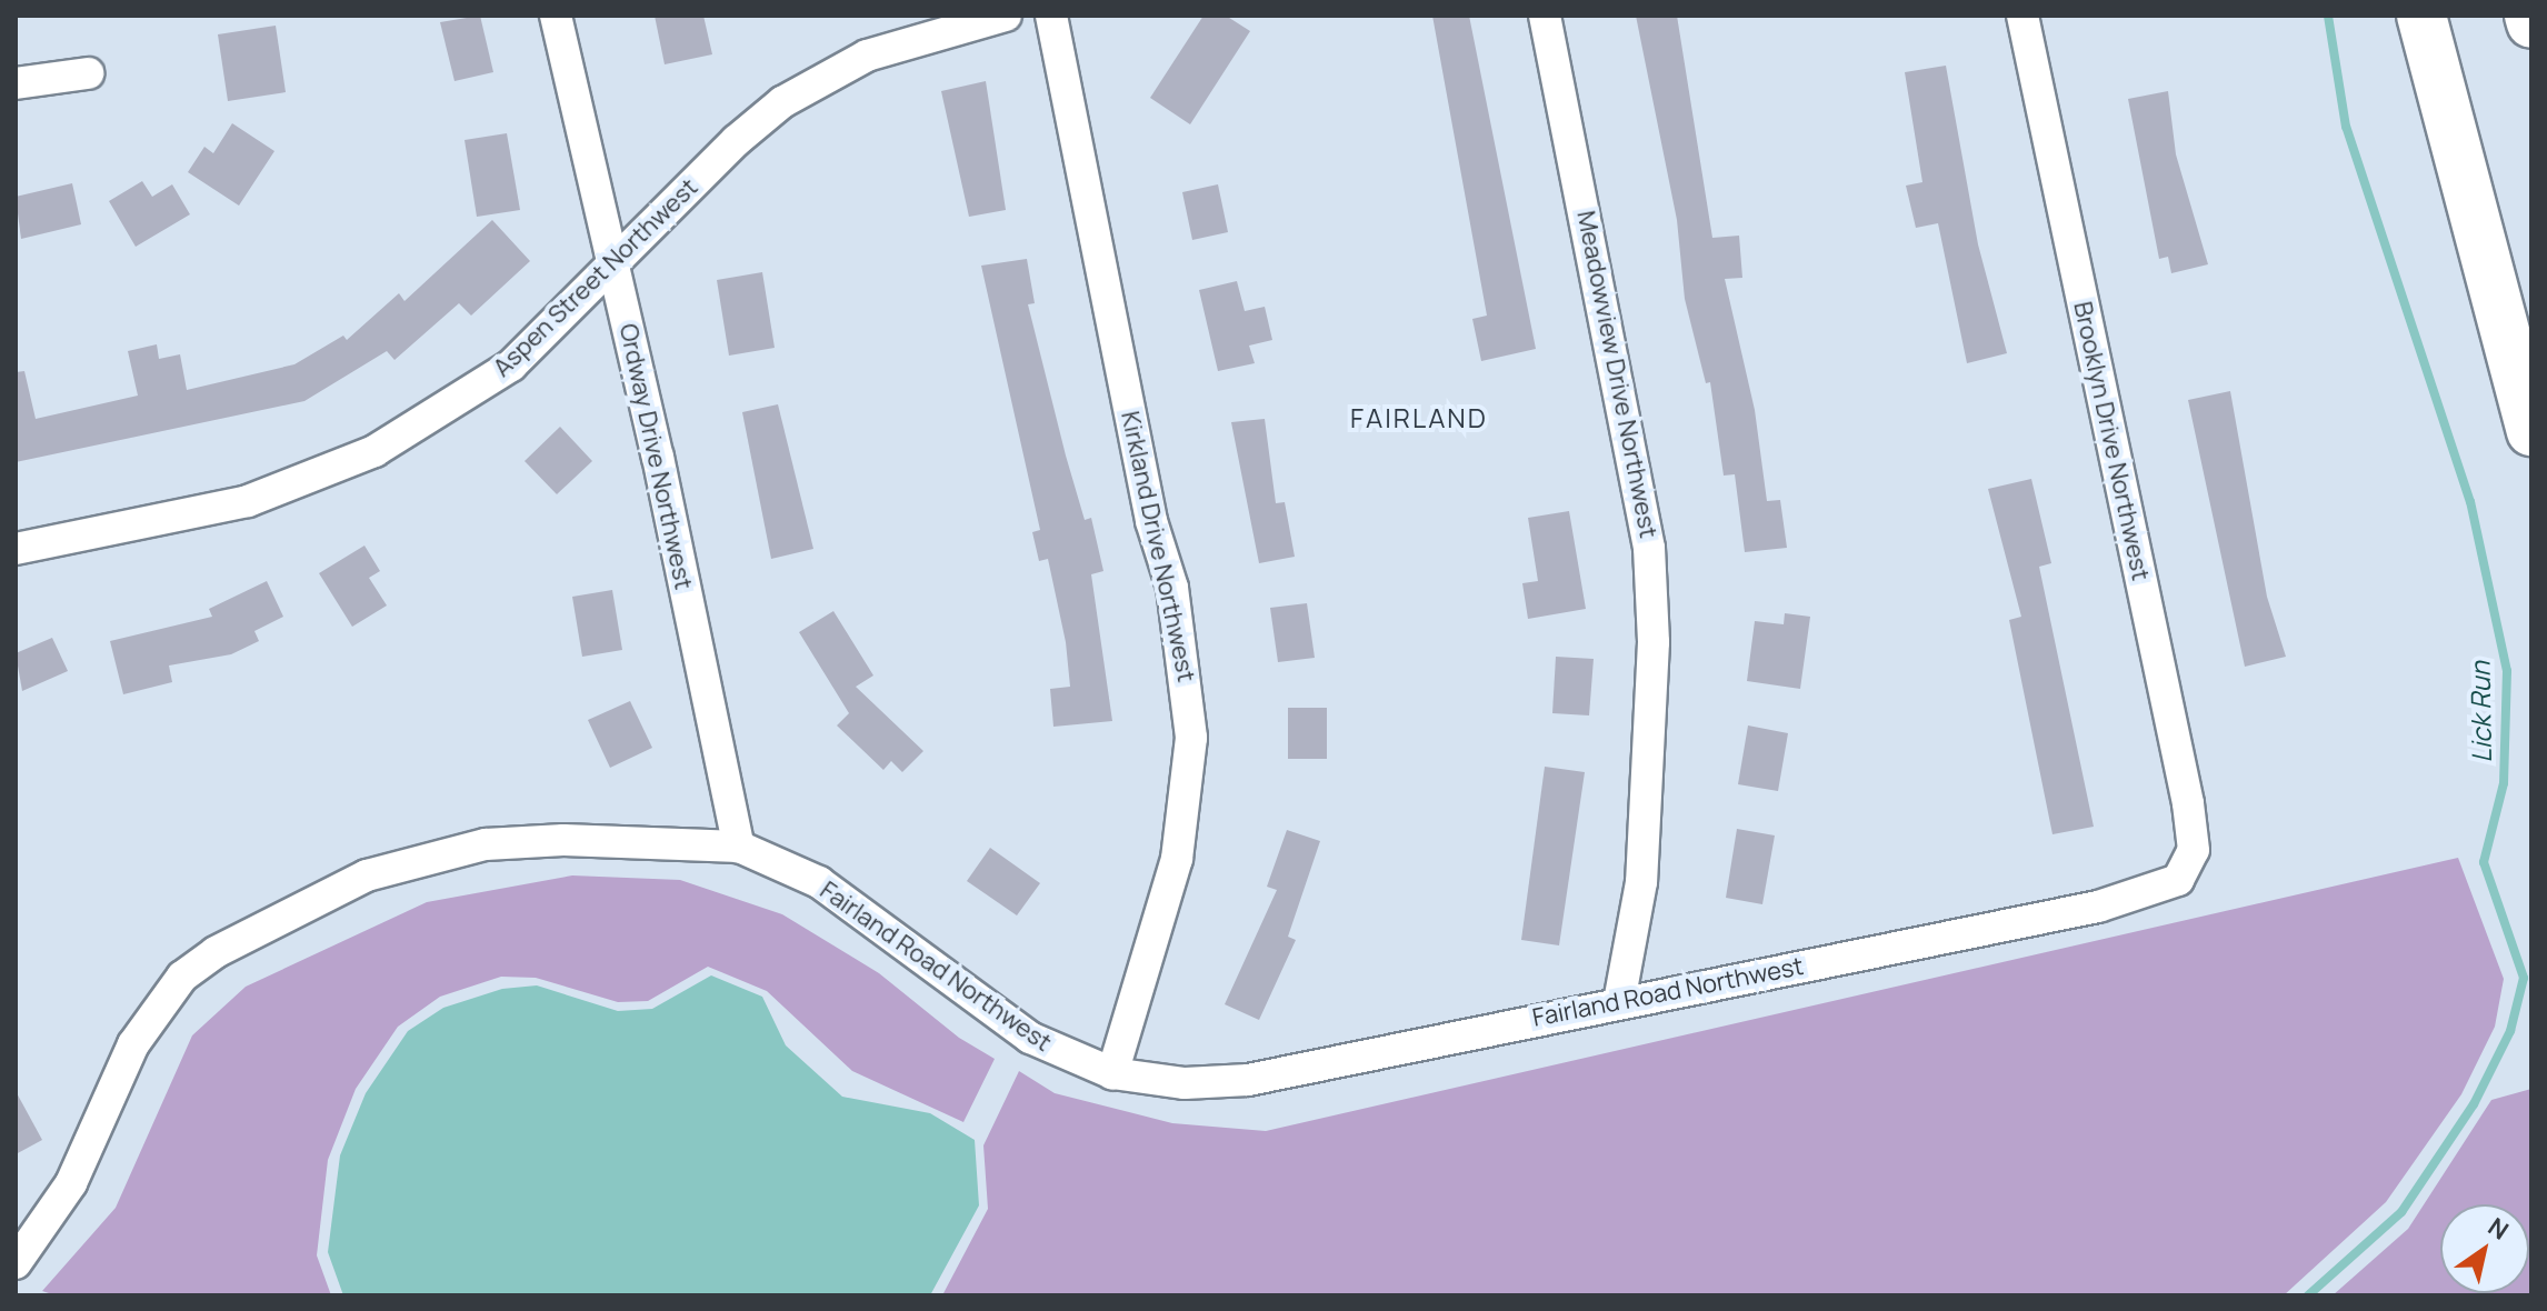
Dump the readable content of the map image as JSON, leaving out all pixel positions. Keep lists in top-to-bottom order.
{
  "streets": {
    "street": [
      "Aspen Street Northwest",
      "Meadowview Drive Northwest",
      "Brooklyn Drive Northwest",
      "Ordway Drive Northwest",
      "Kirkland Drive Northwest",
      "Fairland Road Northwest"
    ]
  },
  "crossings": [
    ["Aspen Street Northwest", "Ordway Drive Northwest"],
    ["Meadowview Drive Northwest", "Fairland Road Northwest"],
    ["Brooklyn Drive Northwest", "Fairland Road Northwest"],
    ["Ordway Drive Northwest", "Fairland Road Northwest"],
    ["Kirkland Drive Northwest", "Fairland Road Northwest"]
  ],
  "districts": ["FAIRLAND"],
  "water": ["Lick Run"],
  "north": "top right"
}
